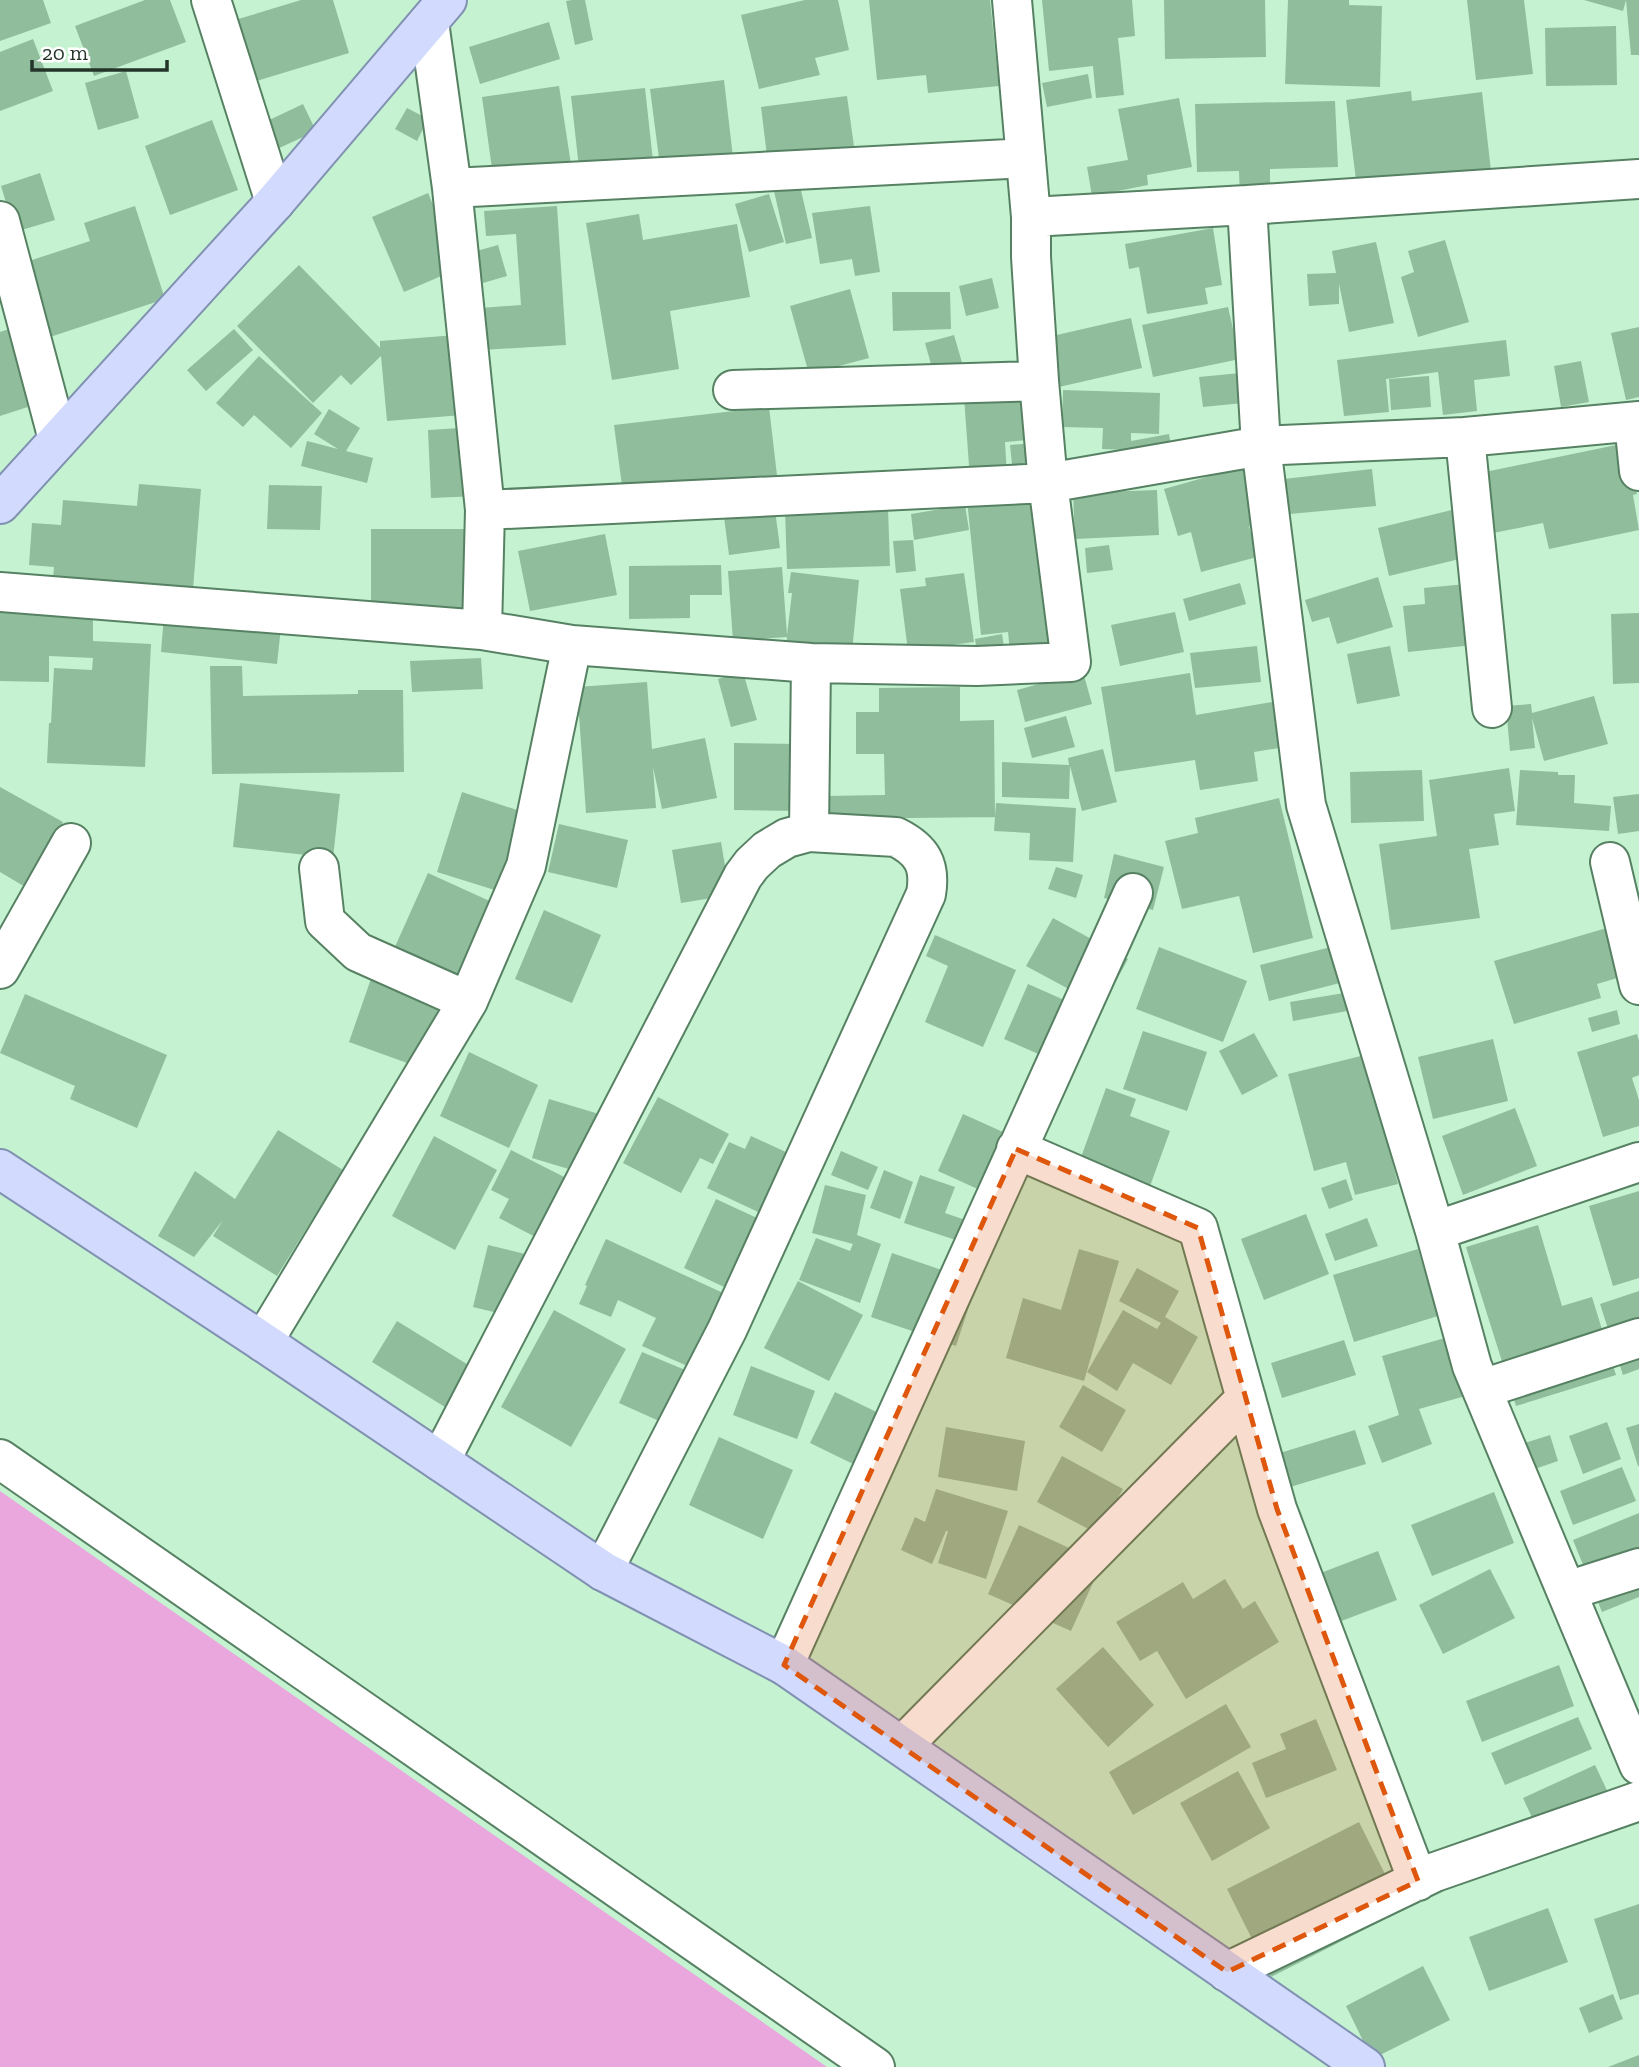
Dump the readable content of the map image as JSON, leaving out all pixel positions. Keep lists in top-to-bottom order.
{
  "scale_bar": "20 m"
}
